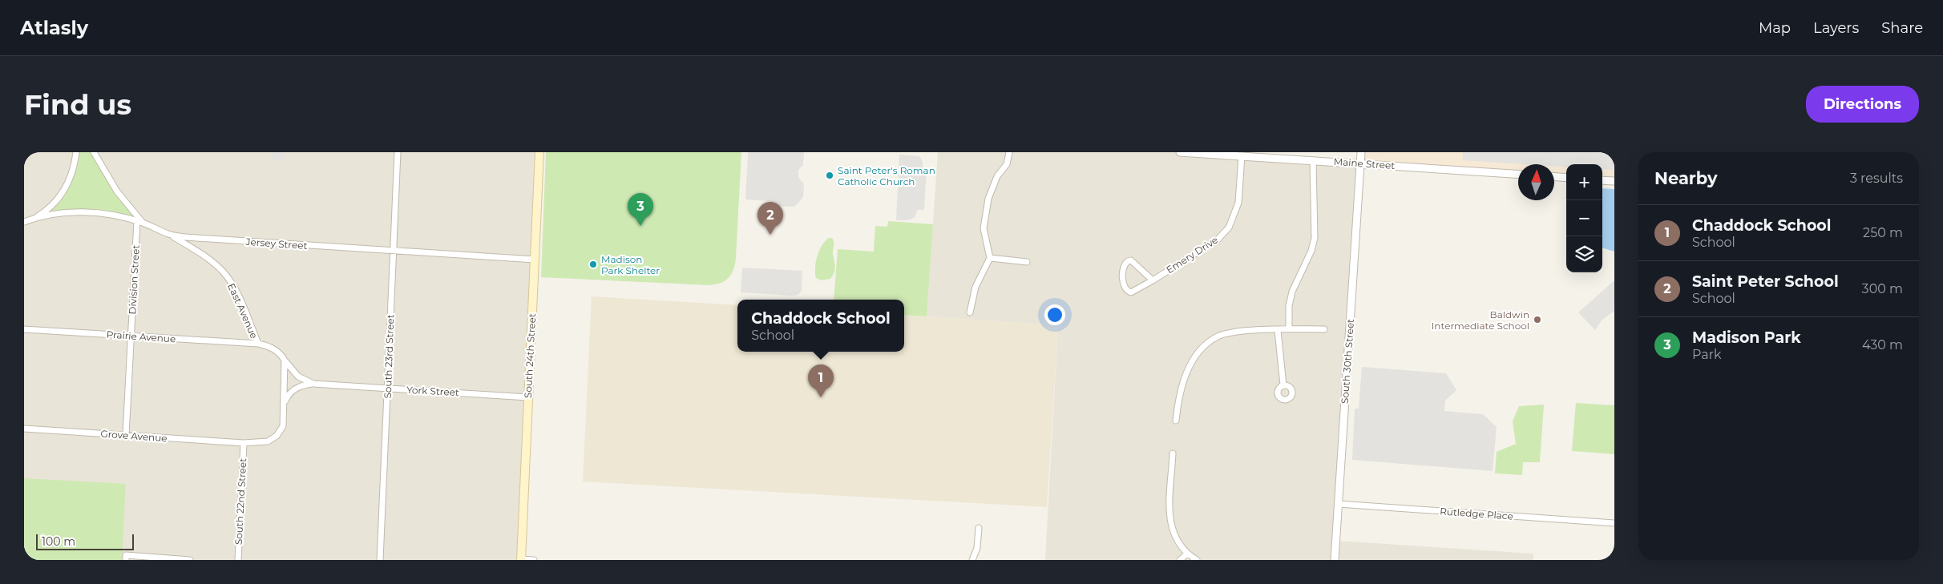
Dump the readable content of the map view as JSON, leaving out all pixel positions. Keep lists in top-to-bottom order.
{
  "streets": {
    "main road": ["South 24th Street"],
    "street": [
      "Maine Street",
      "Jersey Street",
      "Emery Drive",
      "Division Street",
      "East Avenue",
      "Prairie Avenue",
      "South 23rd Street",
      "South 30th Street",
      "York Street",
      "Grove Avenue",
      "South 22nd Street",
      "Rutledge Place"
    ]
  },
  "crossings": [
    ["Maine Street", "Emery Drive"],
    ["Maine Street", "South 30th Street"],
    ["Jersey Street", "Division Street"],
    ["Jersey Street", "East Avenue"],
    ["Jersey Street", "South 24th Street"],
    ["Jersey Street", "South 23rd Street"],
    ["Division Street", "Prairie Avenue"],
    ["Division Street", "Grove Avenue"],
    ["East Avenue", "Prairie Avenue"],
    ["East Avenue", "York Street"],
    ["South 24th Street", "York Street"],
    ["South 23rd Street", "York Street"],
    ["South 30th Street", "Rutledge Place"],
    ["Grove Avenue", "South 22nd Street"]
  ],
  "places": ["Saint Peter's Roman Catholic Church", "Madison Park Shelter", "Baldwin Intermediate School"],
  "scale_bar": "100 m",
  "north": "top",
  "page": {
    "header": "Atlasly",
    "nav": ["Map", "Layers", "Share"],
    "buttons": "Directions",
    "title": "Find us",
    "heading": ["Nearby", "3 results"],
    "map_buttons": ["+", "−"],
    "pins": ["3", "2", "1"],
    "list": [
      {
        "mark": "1",
        "name": "Chaddock School",
        "note": "School",
        "value": "250 m"
      },
      {
        "mark": "2",
        "name": "Saint Peter School",
        "note": "School",
        "value": "300 m"
      },
      {
        "mark": "3",
        "name": "Madison Park",
        "note": "Park",
        "value": "430 m"
      }
    ],
    "popup": ["Chaddock School", "School"],
    "scale": "100 m"
  }
}
